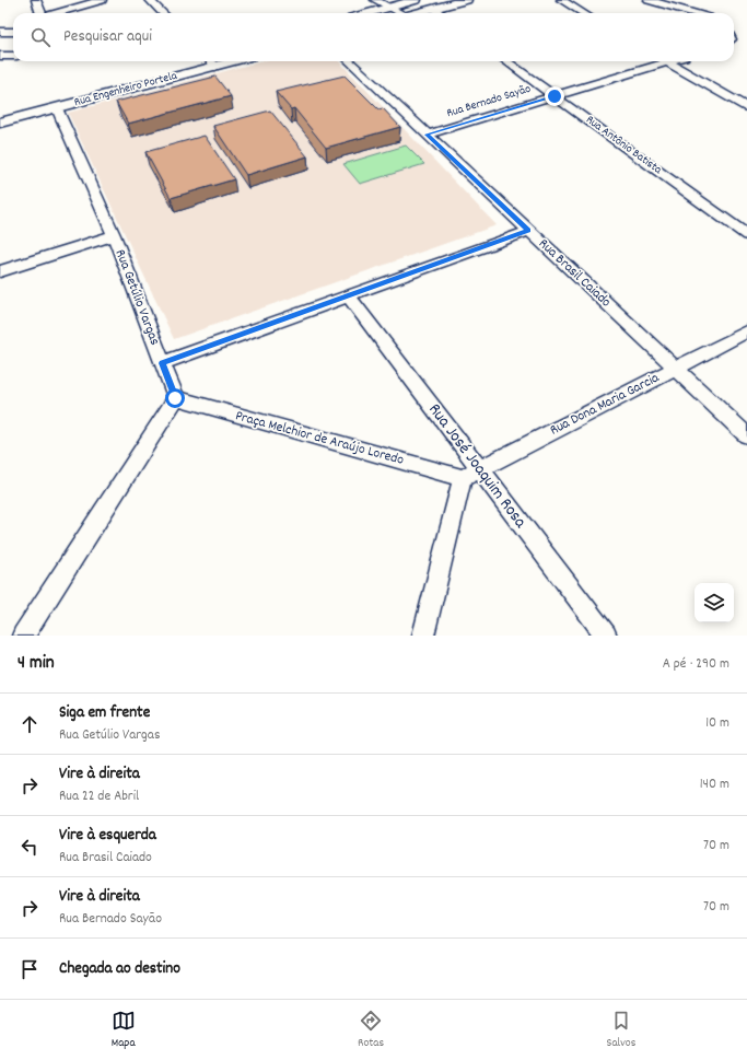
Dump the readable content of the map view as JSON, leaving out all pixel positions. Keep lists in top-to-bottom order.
{
  "streets": {
    "street": [
      "Rua Engenheiro Portela",
      "Rua Bernado Sayão",
      "Rua Antônio Batista",
      "Rua Brasil Caiado",
      "Rua Getúlio Vargas",
      "Rua Dona Maria Garcia",
      "Praça Melchior de Araújo Loredo",
      "Rua José Joaquim Rosa"
    ]
  },
  "crossings": [
    ["Rua Engenheiro Portela", "Rua Getúlio Vargas"],
    ["Rua Bernado Sayão", "Rua Antônio Batista"],
    ["Rua Bernado Sayão", "Rua Brasil Caiado"],
    ["Rua Brasil Caiado", "Rua Dona Maria Garcia"],
    ["Rua Getúlio Vargas", "Praça Melchior de Araújo Loredo"],
    ["Rua Dona Maria Garcia", "Praça Melchior de Araújo Loredo"],
    ["Rua Dona Maria Garcia", "Rua José Joaquim Rosa"],
    ["Praça Melchior de Araújo Loredo", "Rua José Joaquim Rosa"]
  ],
  "page": {
    "search": "Pesquisar aqui",
    "heading": ["4 min", "A pé · 290 m"],
    "list": [
      ["Siga em frente", "Rua Getúlio Vargas", "10 m"],
      ["Vire à direita", "Rua 22 de Abril", "140 m"],
      ["Vire à esquerda", "Rua Brasil Caiado", "70 m"],
      ["Vire à direita", "Rua Bernado Sayão", "70 m"],
      "Chegada ao destino"
    ],
    "nav": ["Mapa", "Rotas", "Salvos"]
  }
}
